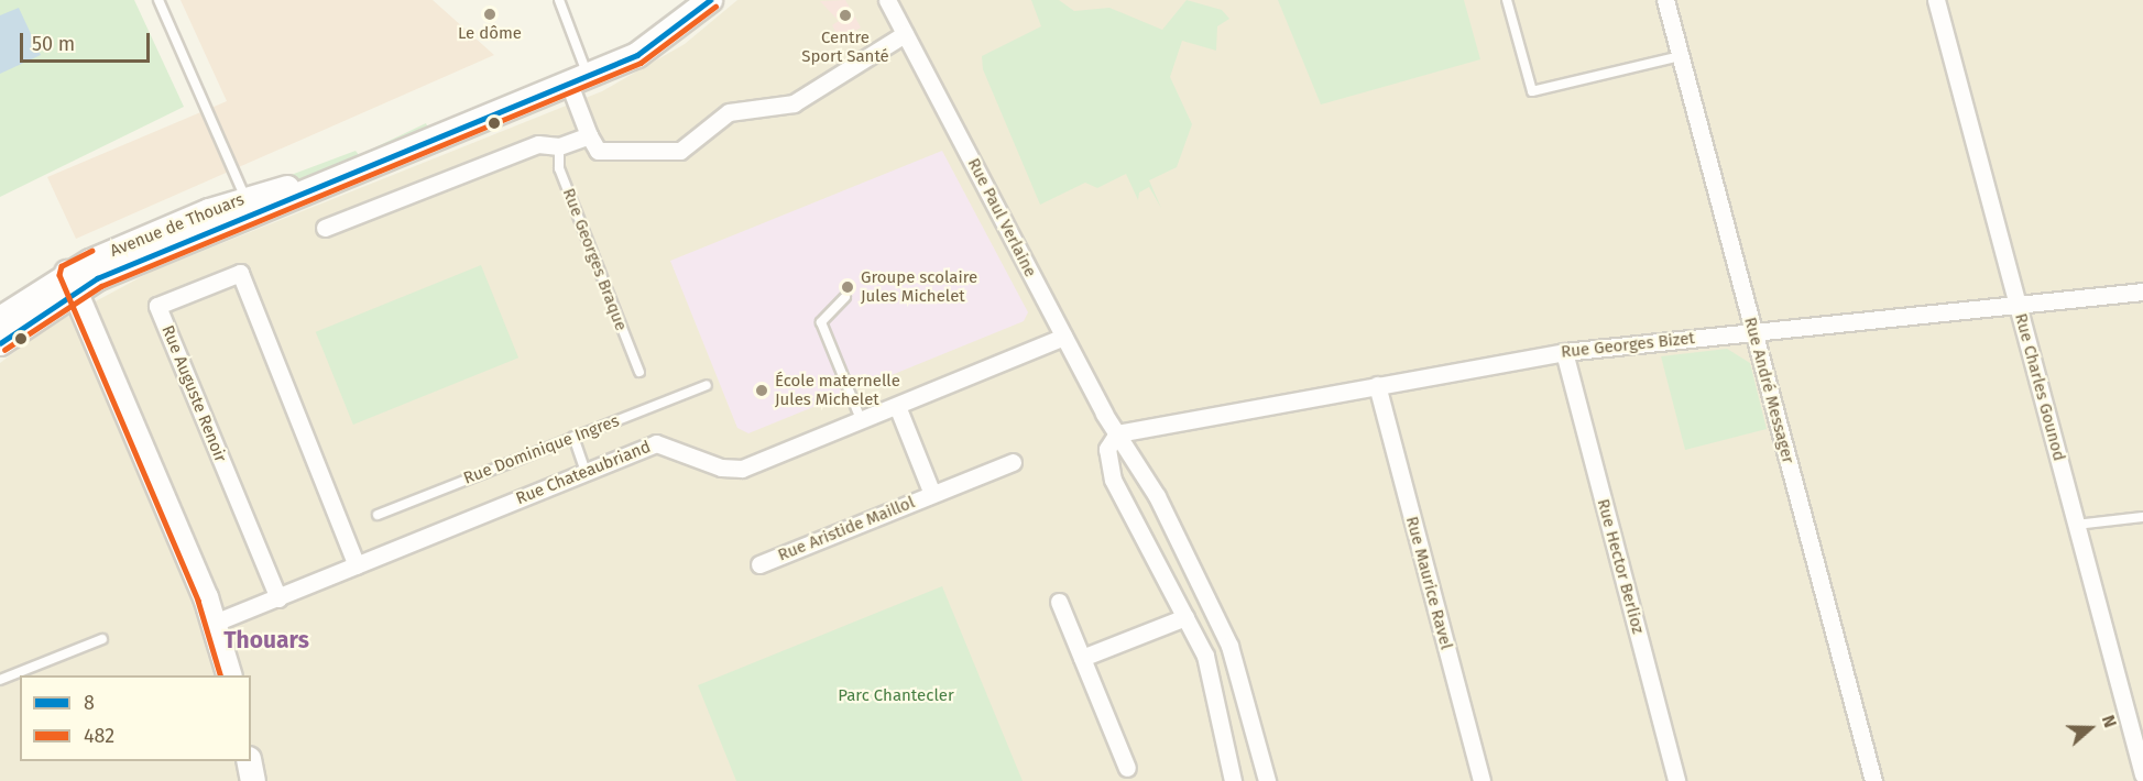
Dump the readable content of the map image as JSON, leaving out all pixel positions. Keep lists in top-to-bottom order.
{
  "streets": {
    "street": [
      "Rue Paul Verlaine",
      "Avenue de Thouars",
      "Rue Georges Bizet",
      "Rue Charles Gounod",
      "Rue André Messager",
      "Rue Auguste Renoir",
      "Rue Chateaubriand",
      "Rue Aristide Maillol",
      "Rue Hector Berlioz",
      "Rue Maurice Ravel"
    ],
    "lane": ["Rue Georges Braque", "Rue Dominique Ingres"]
  },
  "crossings": [
    ["Rue Paul Verlaine", "Rue Georges Bizet"],
    ["Rue Paul Verlaine", "Rue Chateaubriand"],
    ["Rue Georges Bizet", "Rue Charles Gounod"],
    ["Rue Georges Bizet", "Rue André Messager"],
    ["Rue Georges Bizet", "Rue Hector Berlioz"],
    ["Rue Georges Bizet", "Rue Maurice Ravel"],
    ["Rue Auguste Renoir", "Rue Chateaubriand"],
    ["Rue Chateaubriand", "Rue Aristide Maillol"]
  ],
  "districts": ["Thouars"],
  "parks": ["Parc Chantecler"],
  "places": [
    "Le dôme",
    "Centre Sport Santé",
    "Groupe scolaire Jules Michelet",
    "École maternelle Jules Michelet"
  ],
  "lines": ["transit line 8", "transit line 482"],
  "legend": ["8", "482"],
  "scale_bar": "50 m",
  "north": "right"
}
